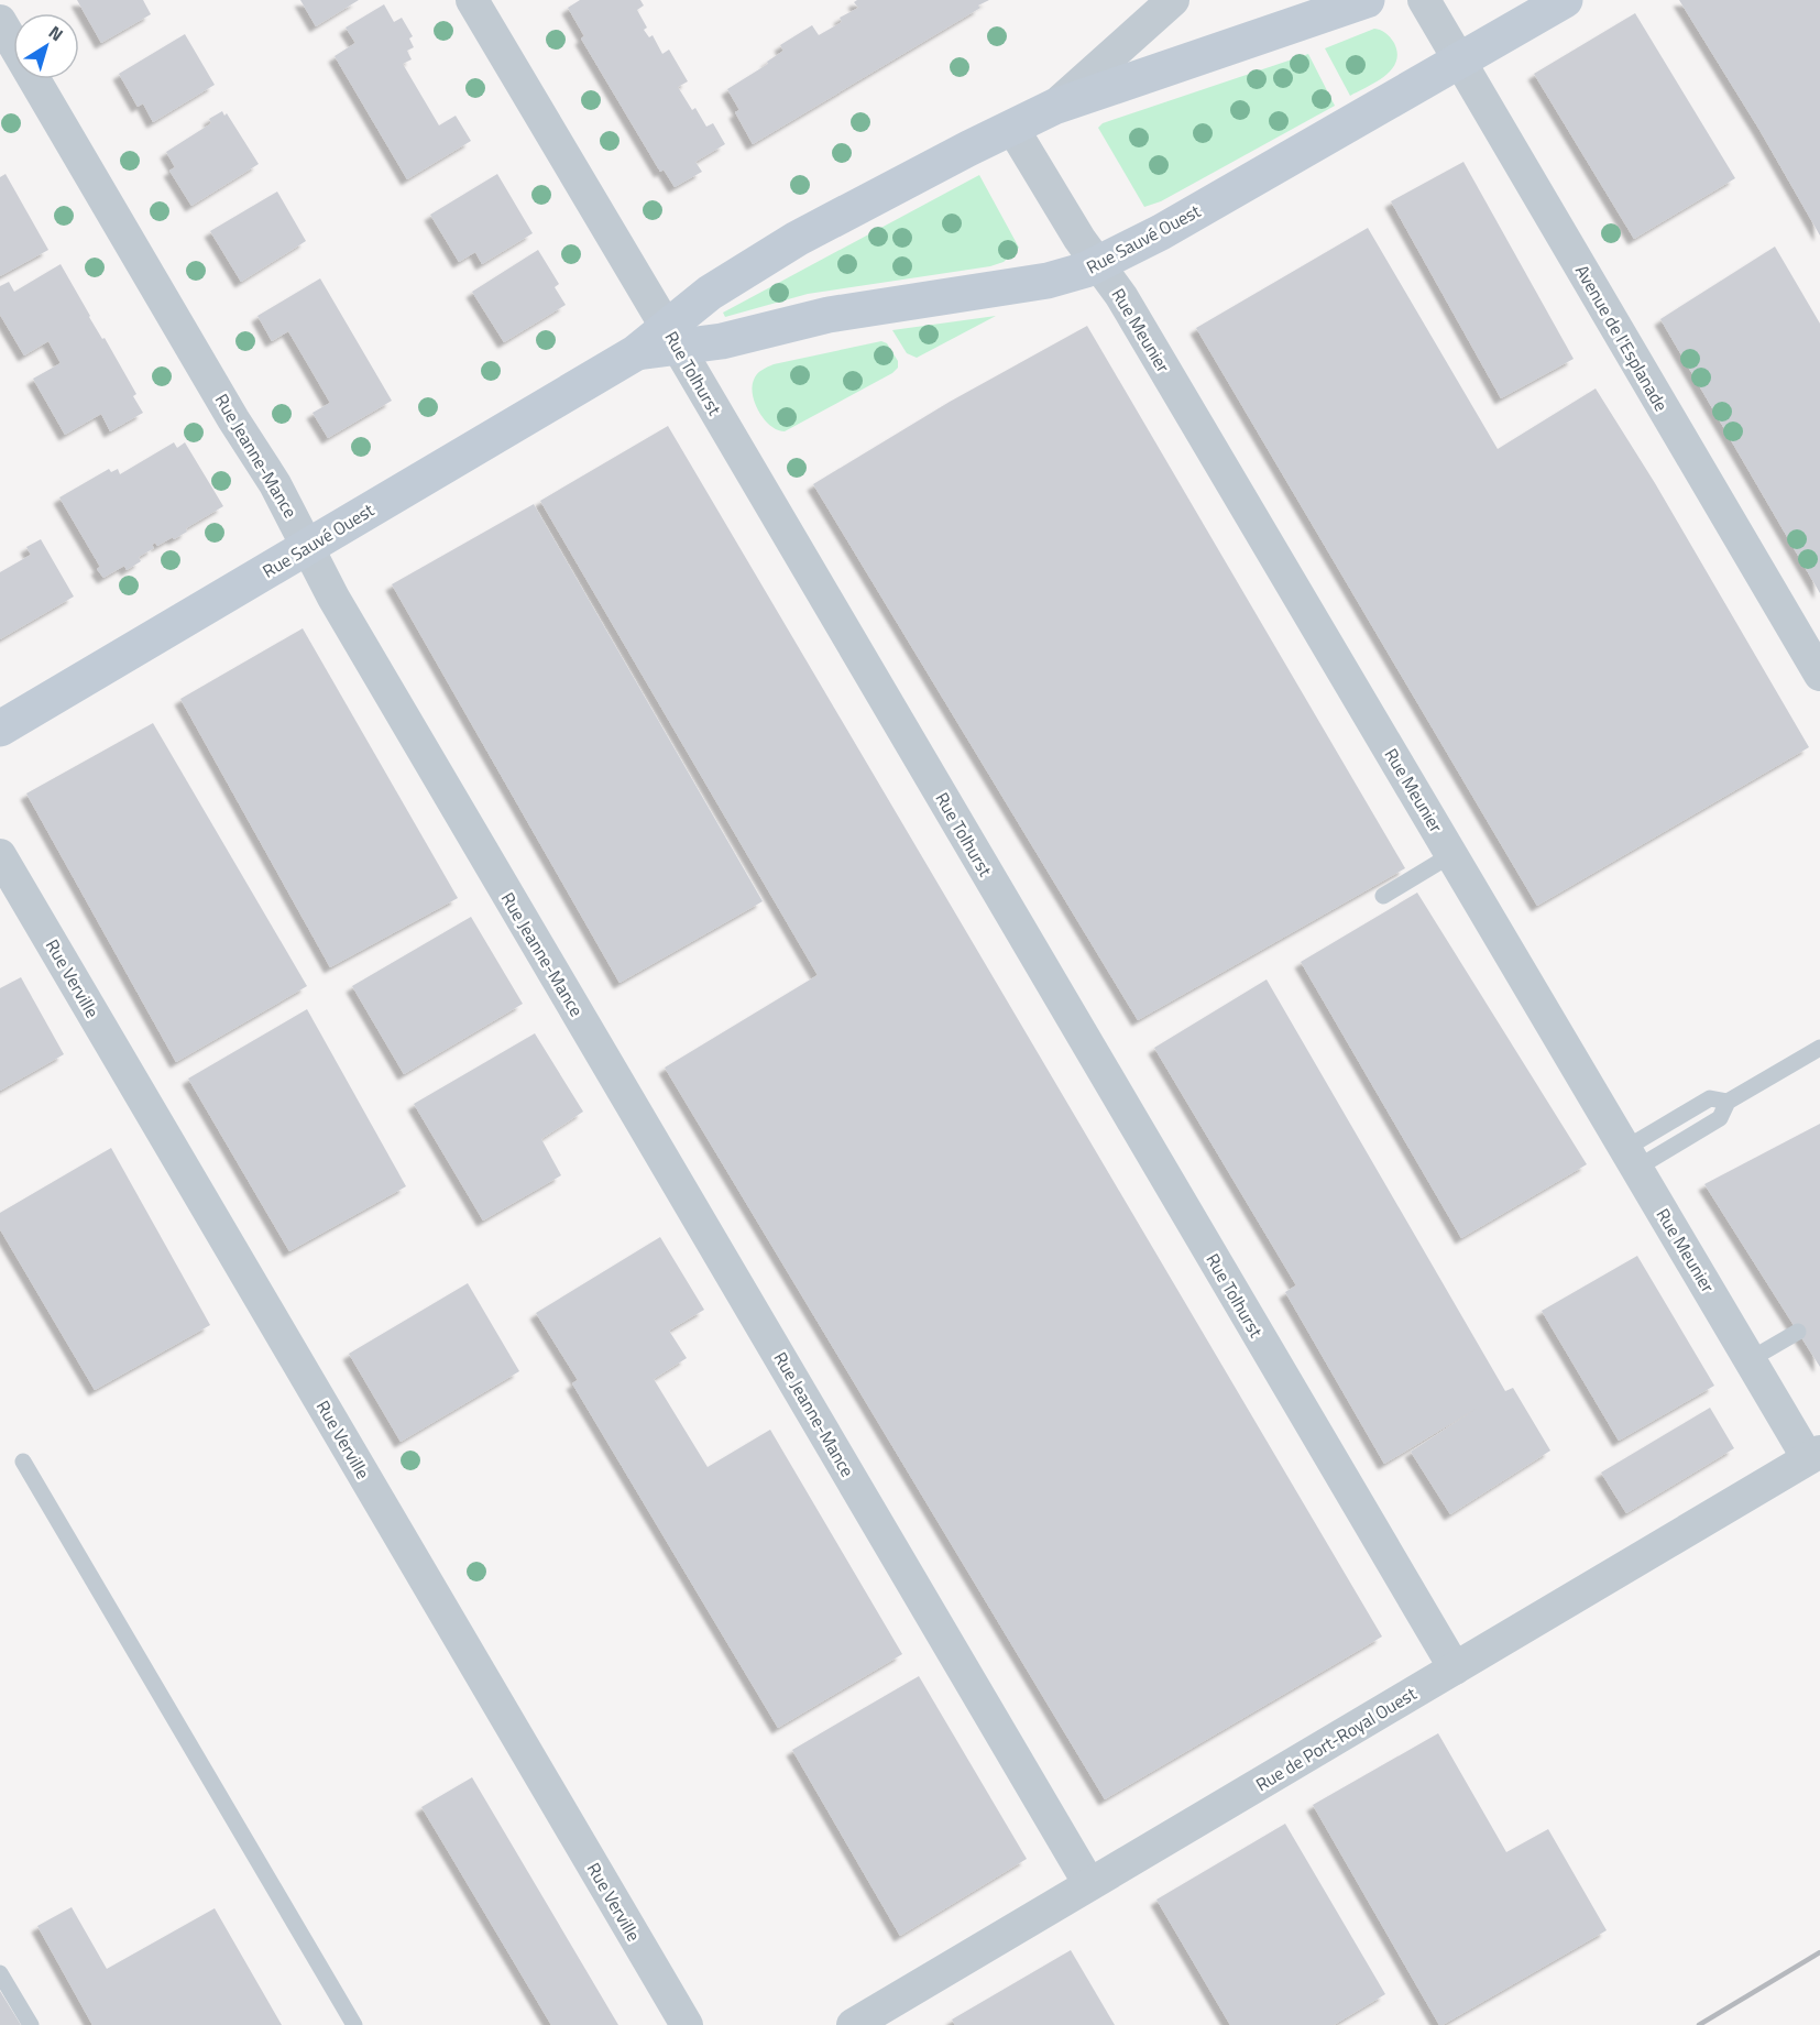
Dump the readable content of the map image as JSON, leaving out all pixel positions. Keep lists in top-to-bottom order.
{
  "streets": {
    "main road": ["Rue Sauvé Ouest"],
    "street": [
      "Rue Meunier",
      "Avenue de l'Esplanade",
      "Rue Tolhurst",
      "Rue Jeanne-Mance",
      "Rue Verville",
      "Rue de Port-Royal Ouest"
    ]
  },
  "crossings": [
    ["Rue Sauvé Ouest", "Rue Meunier"],
    ["Rue Sauvé Ouest", "Avenue de l'Esplanade"],
    ["Rue Sauvé Ouest", "Rue Tolhurst"],
    ["Rue Sauvé Ouest", "Rue Jeanne-Mance"],
    ["Rue Meunier", "Rue de Port-Royal Ouest"],
    ["Rue Tolhurst", "Rue de Port-Royal Ouest"],
    ["Rue Jeanne-Mance", "Rue de Port-Royal Ouest"]
  ],
  "north": "top right"
}
